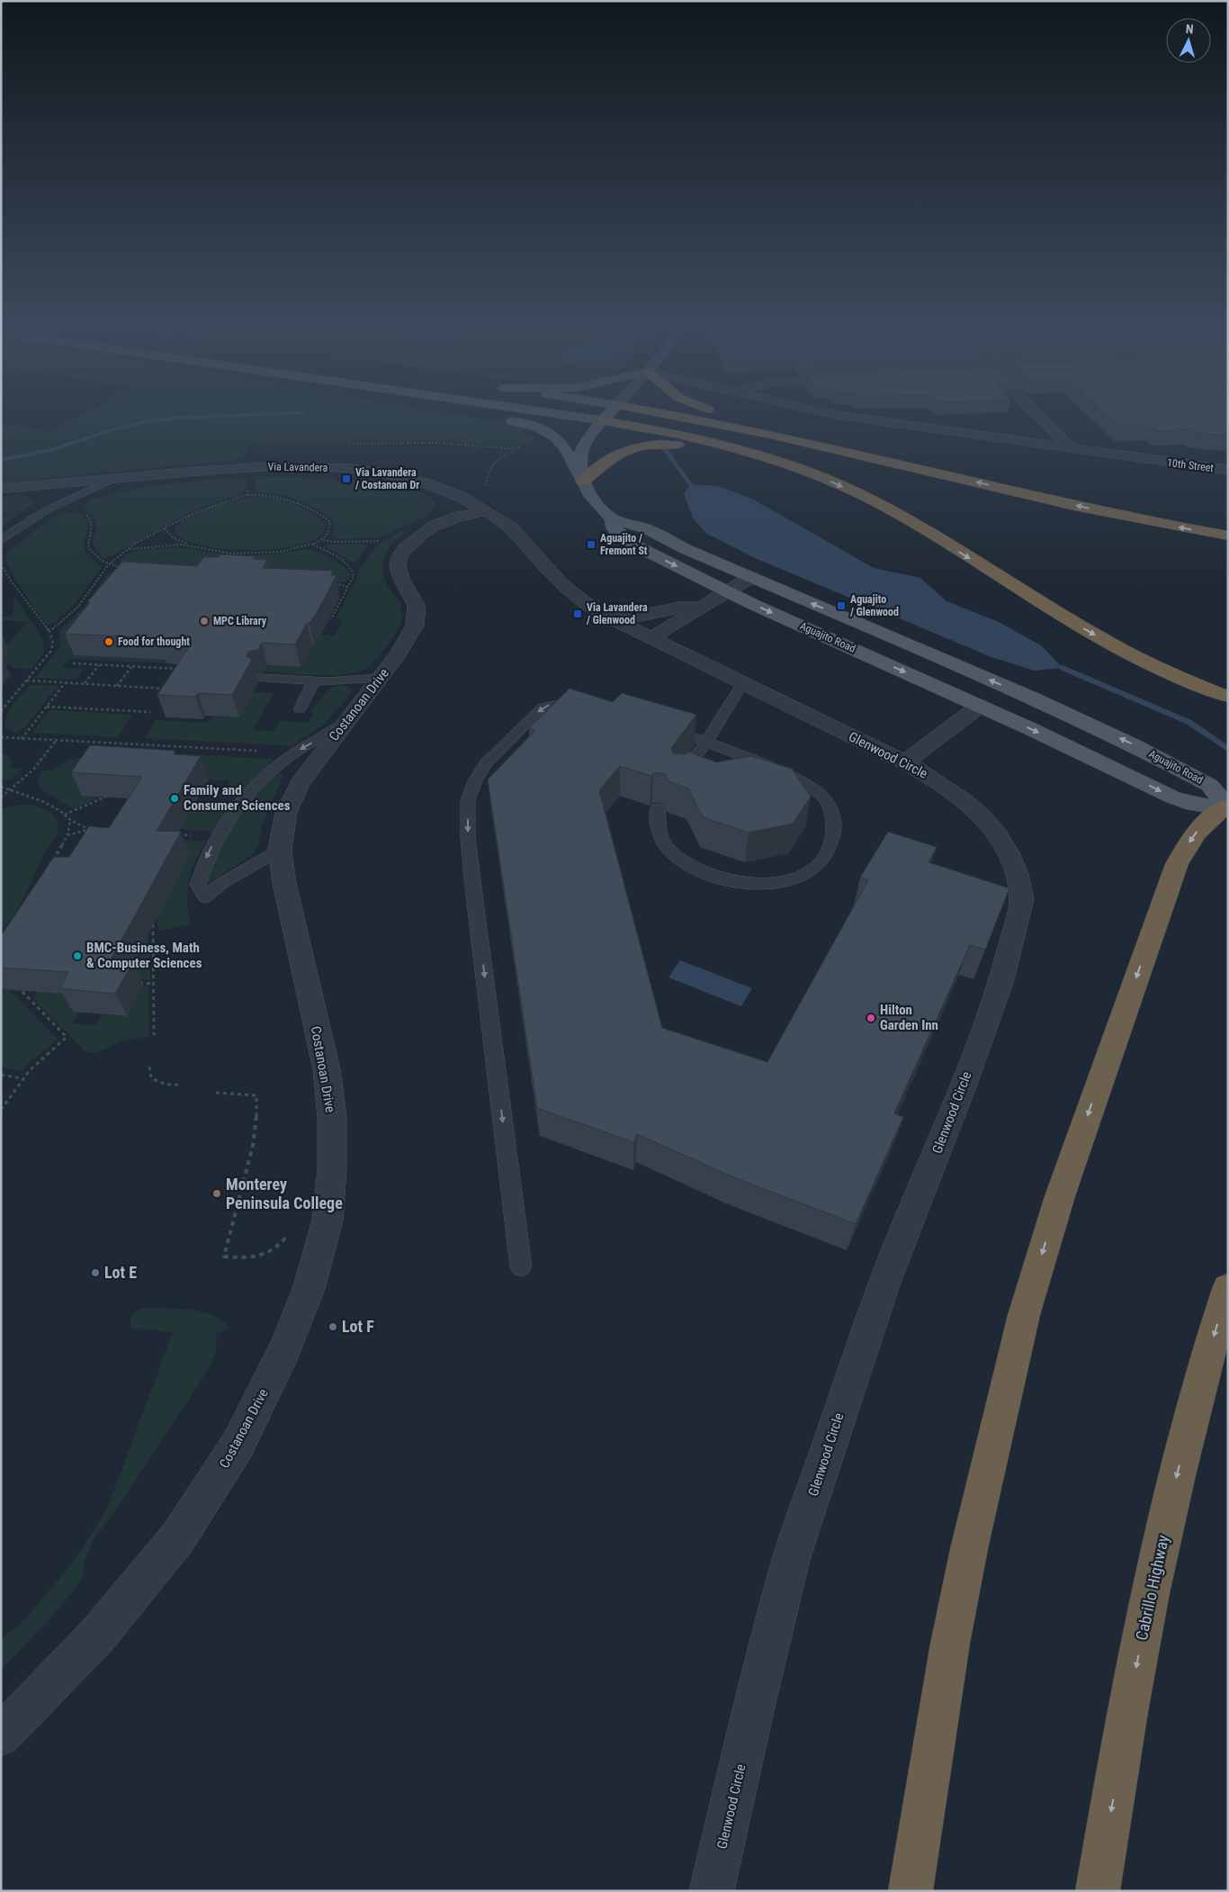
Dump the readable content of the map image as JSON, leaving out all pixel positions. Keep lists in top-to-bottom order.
{
  "streets": {
    "highway": ["Cabrillo Highway"],
    "main road": ["Aguajito Road"],
    "street": [
      "10th Street",
      "Via Lavandera",
      "Costanoan Drive",
      "Glenwood Circle"
    ]
  },
  "crossings": [
    ["Via Lavandera", "Costanoan Drive"],
    ["Via Lavandera", "Glenwood Circle"]
  ],
  "places": {
    "transit": [
      "Via Lavandera / Costanoan Dr",
      "Aguajito / Fremont St",
      "Aguajito / Glenwood",
      "Via Lavandera / Glenwood"
    ],
    "other": [
      "MPC Library",
      "Food for thought",
      "Family and Consumer Sciences",
      "BMC-Business, Math & Computer Sciences",
      "Hilton Garden Inn",
      "Monterey Peninsula College",
      "Lot E",
      "Lot F"
    ]
  },
  "north": "top"
}
